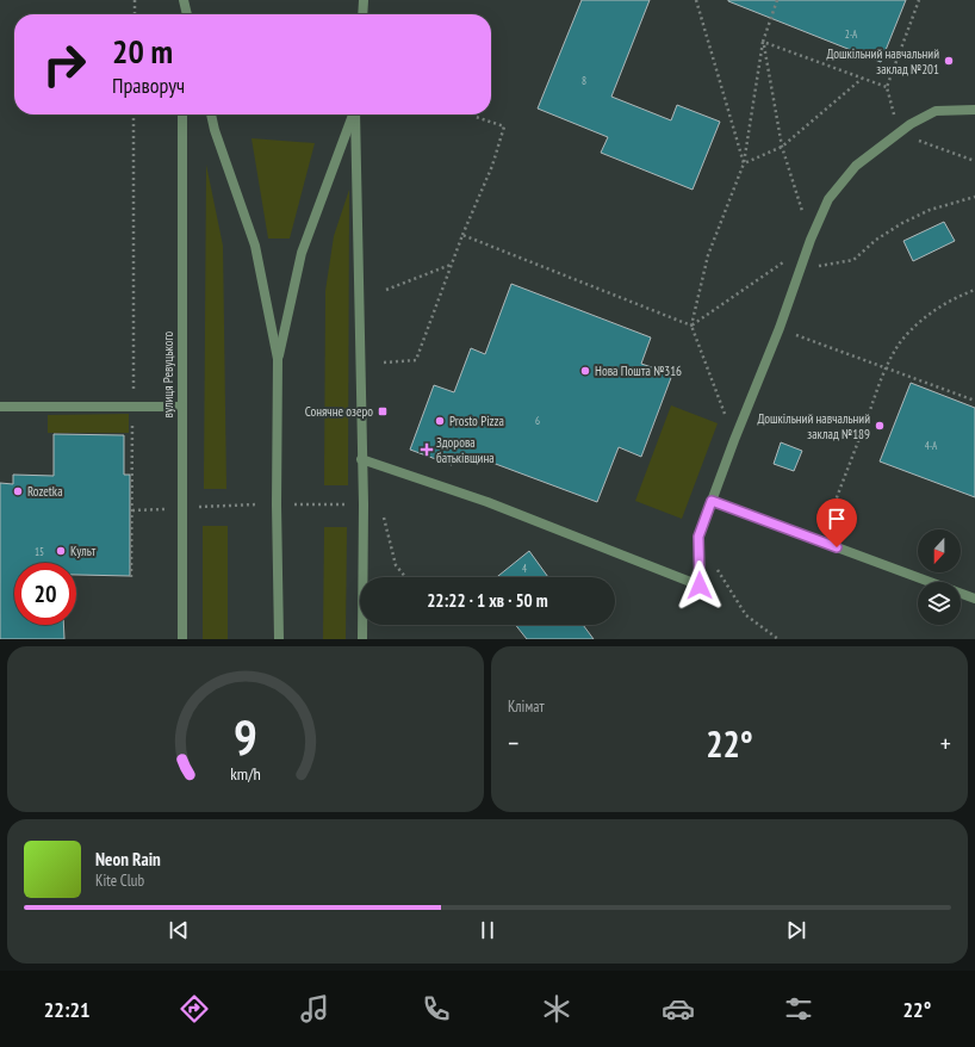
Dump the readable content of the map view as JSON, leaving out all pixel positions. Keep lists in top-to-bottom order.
{
  "streets": {
    "street": ["вулиця Ревуцького"]
  },
  "places": {
    "other": [
      "Дошкільний навчальний заклад №201",
      "Нова Пошта №316",
      "Prosto Pizza",
      "Дошкільний навчальний заклад №189",
      "Rozetka",
      "Культ"
    ],
    "transit": ["Сонячне озеро"],
    "health": ["Здорова батьківщина"]
  },
  "house_numbers": [
    "2-А",
    "8",
    "6",
    "4-А",
    "15",
    "4"
  ],
  "north": "bottom",
  "page": {
    "turn": ["20 m", "Праворуч"],
    "limit": "20",
    "trip": "22:22 · 1 хв · 50 m",
    "tile": "Клімат",
    "heat": ["−", "22°", "+"],
    "song": ["Neon Rain", "Kite Club"],
    "tabs": ["22:21", "22°"],
    "gauge": ["9", "km/h"]
  }
}
